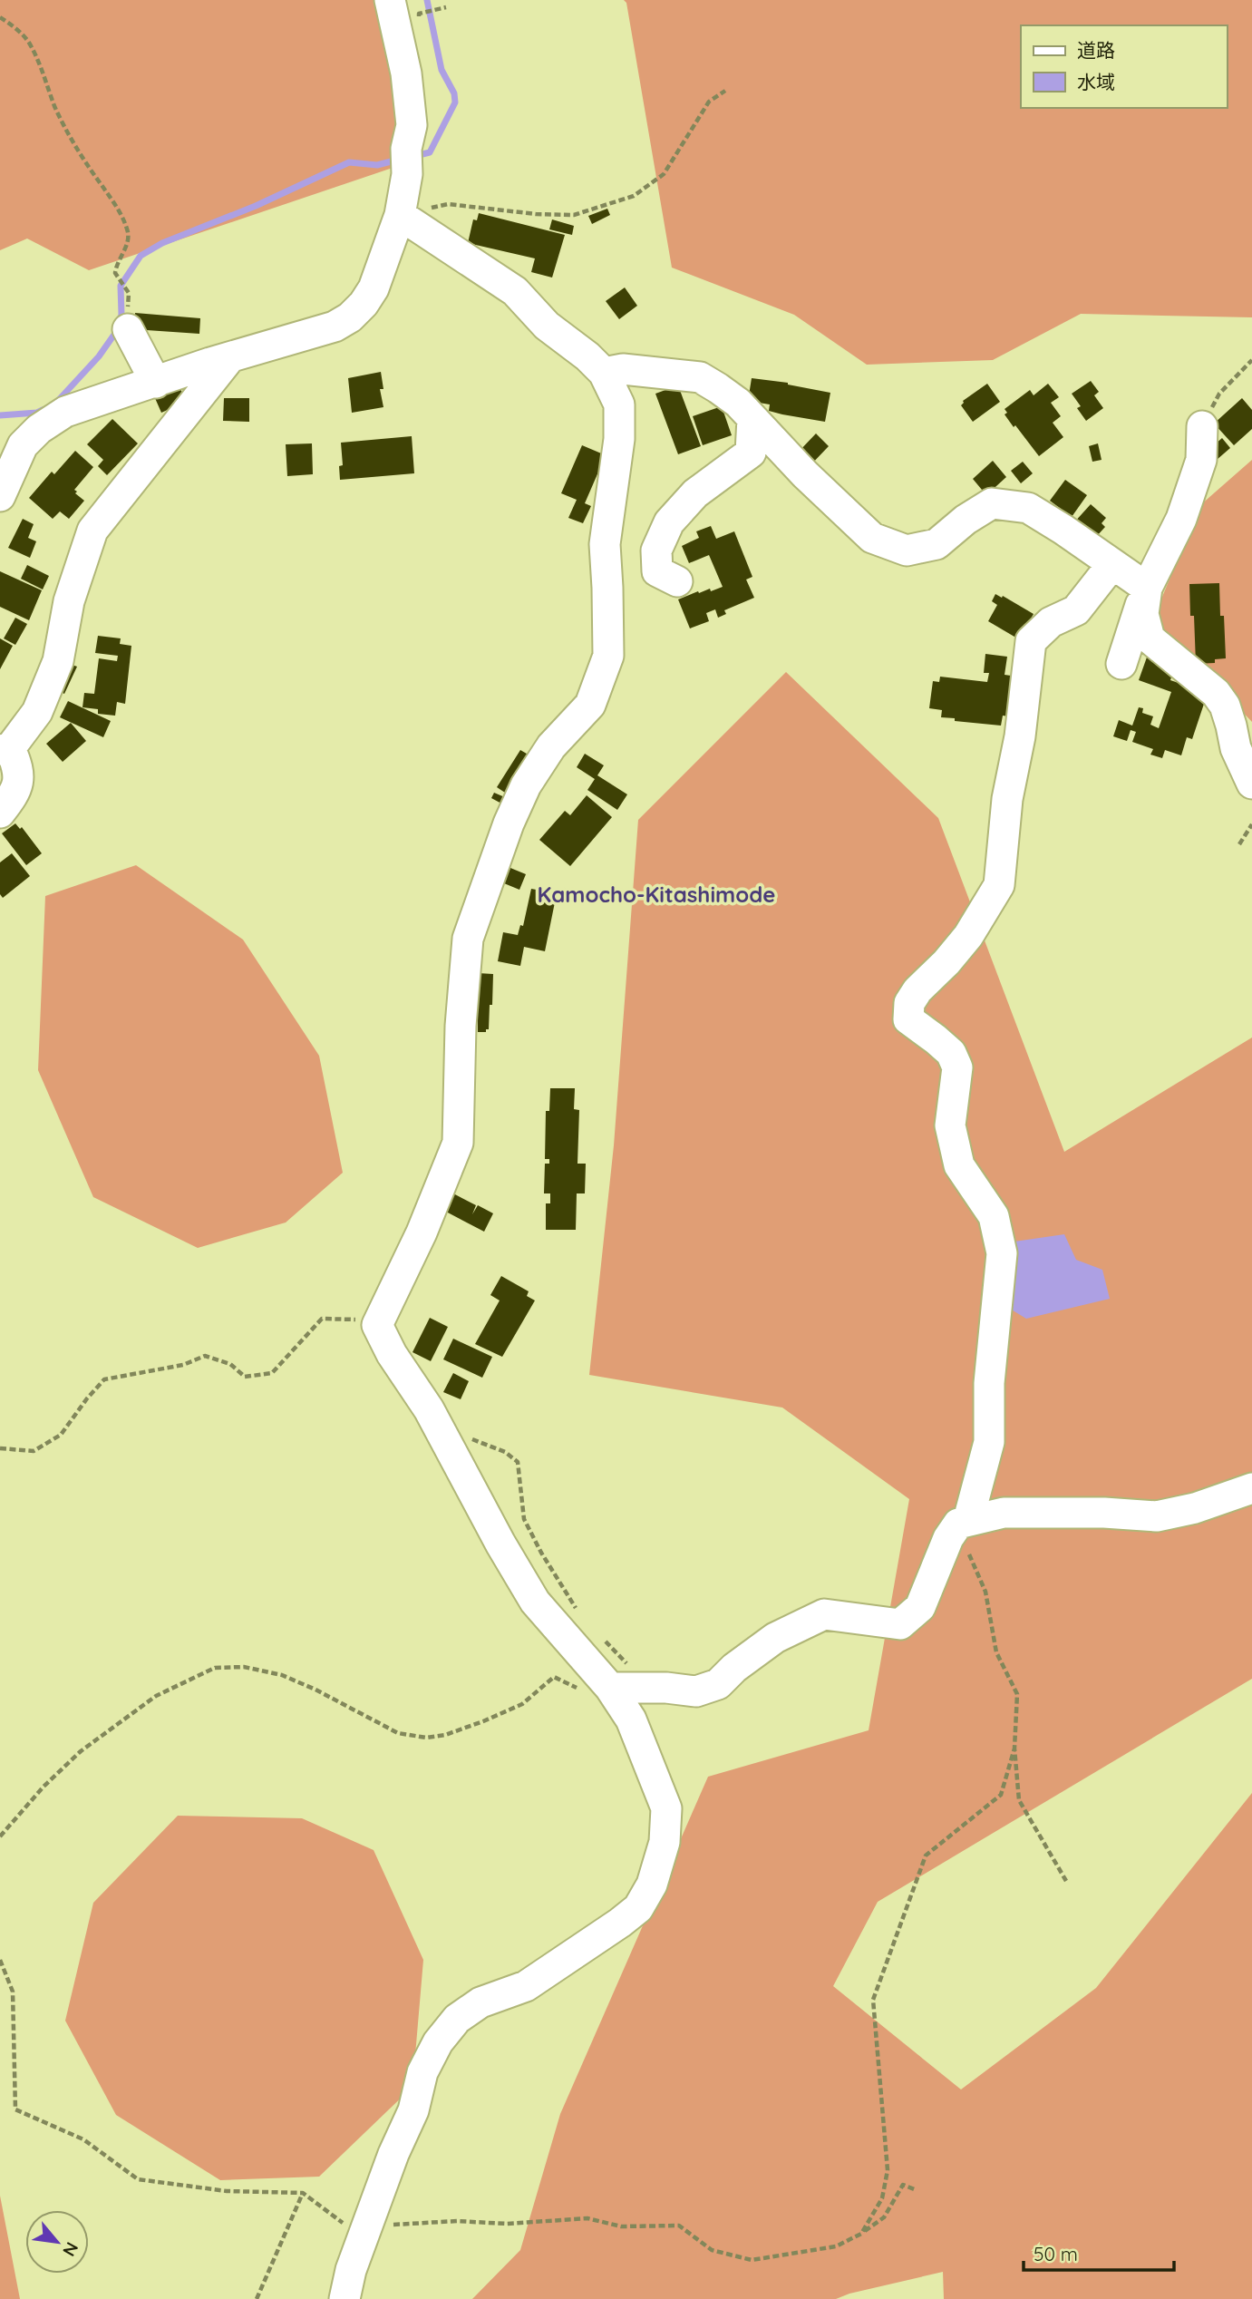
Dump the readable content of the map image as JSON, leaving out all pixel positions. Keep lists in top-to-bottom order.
{
  "districts": ["Kamocho-Kitashimode"],
  "legend": ["道路", "水域"],
  "scale_bar": "50 m",
  "north": "bottom right"
}
